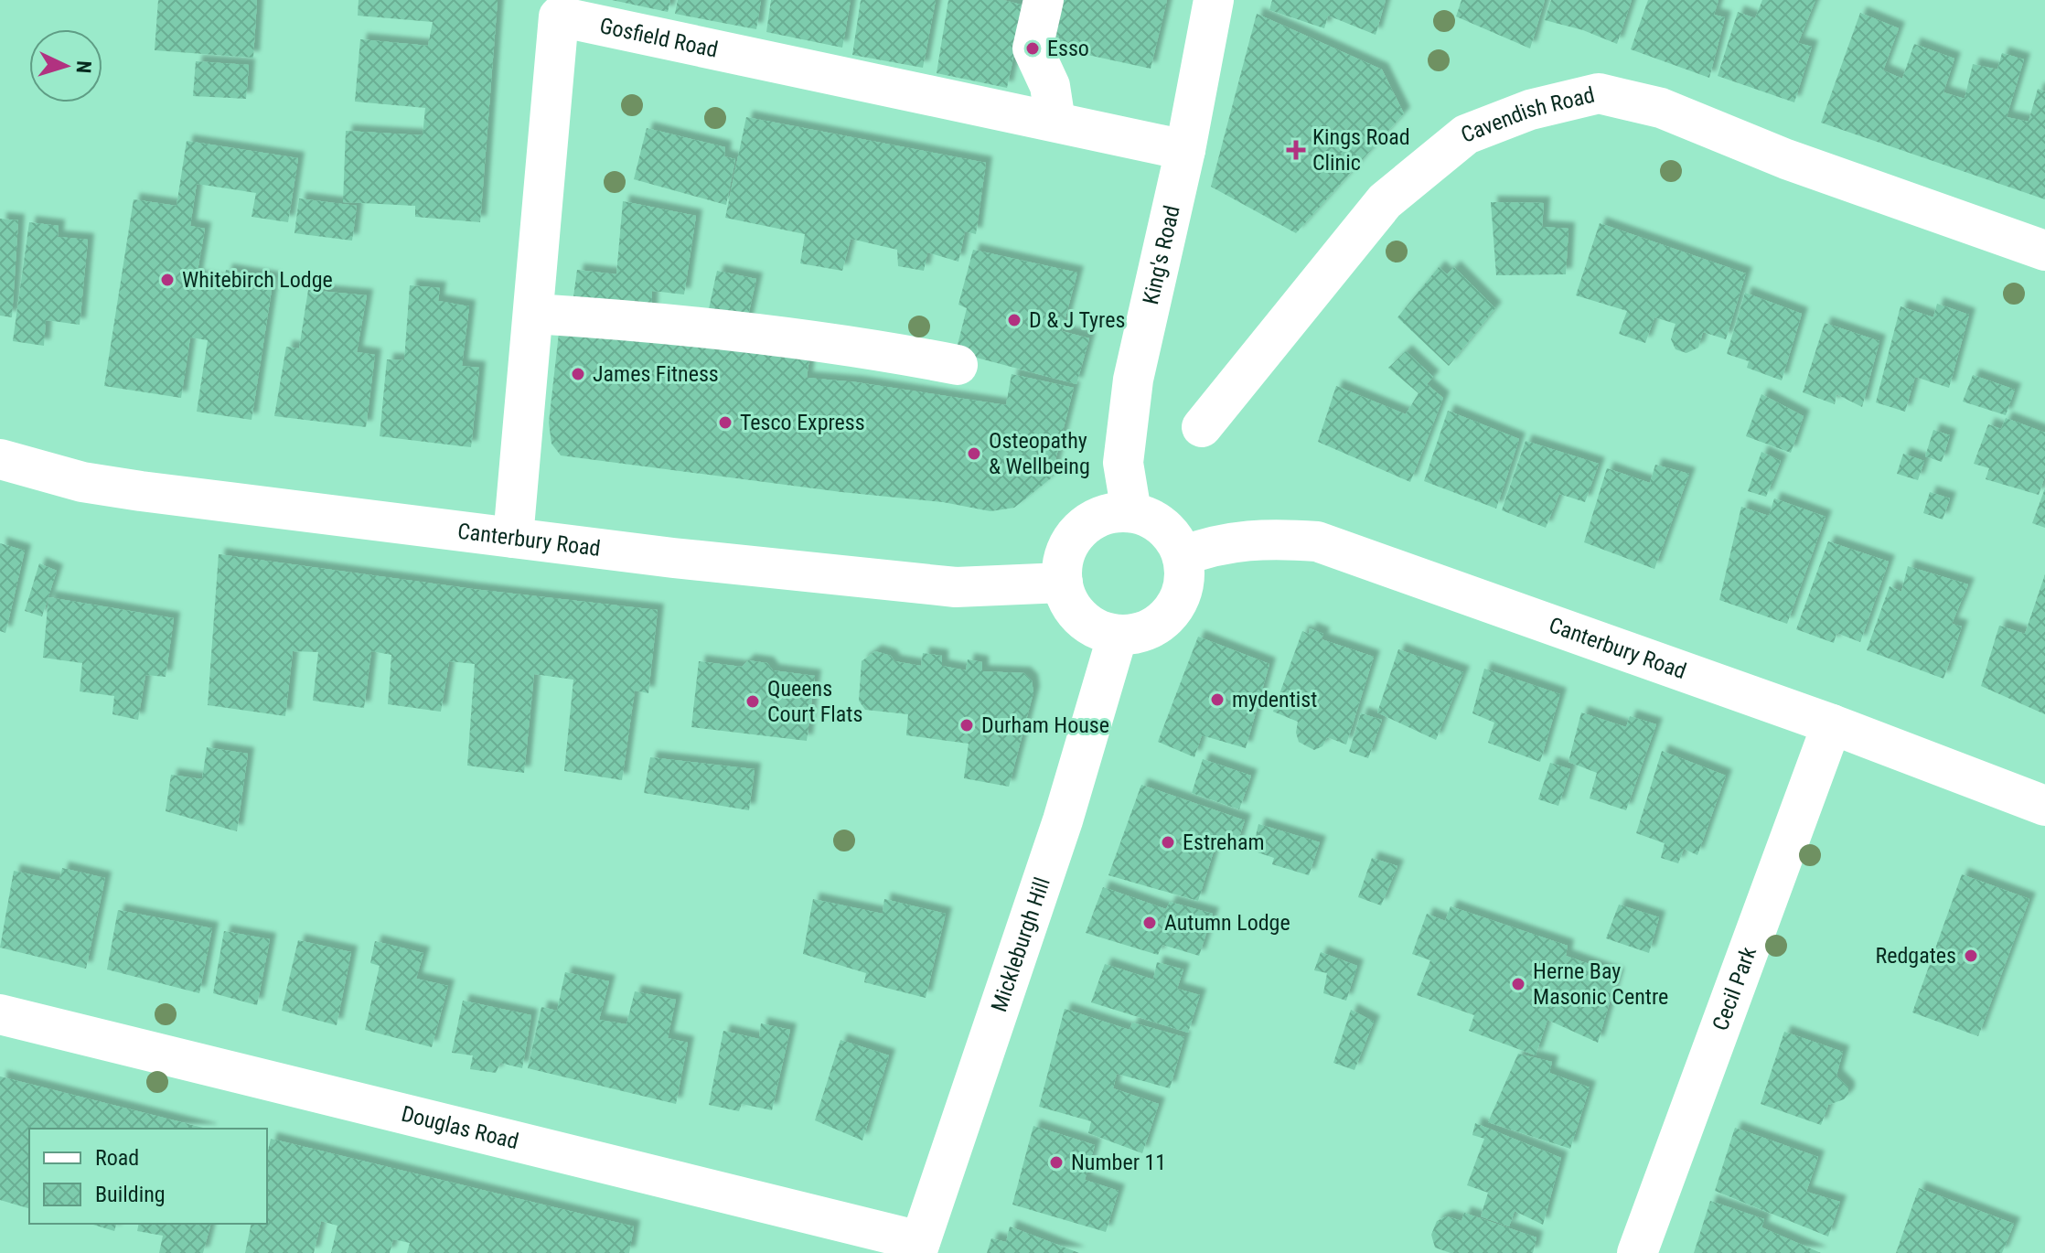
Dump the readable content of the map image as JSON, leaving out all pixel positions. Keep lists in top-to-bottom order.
{
  "streets": {
    "street": [
      "Gosfield Road",
      "Cavendish Road",
      "King's Road",
      "Canterbury Road",
      "Mickleburgh Hill",
      "Cecil Park",
      "Douglas Road"
    ]
  },
  "crossings": [
    ["Gosfield Road", "King's Road"],
    ["Gosfield Road", "Canterbury Road"],
    ["King's Road", "Canterbury Road"],
    ["King's Road", "Mickleburgh Hill"],
    ["Canterbury Road", "Mickleburgh Hill"],
    ["Canterbury Road", "Cecil Park"],
    ["Mickleburgh Hill", "Douglas Road"]
  ],
  "places": {
    "other": [
      "Esso",
      "Whitebirch Lodge",
      "D & J Tyres",
      "James Fitness",
      "Tesco Express",
      "Osteopathy & Wellbeing",
      "mydentist",
      "Queens Court Flats",
      "Durham House",
      "Estreham",
      "Autumn Lodge",
      "Redgates",
      "Herne Bay Masonic Centre",
      "Number 11"
    ],
    "health": ["Kings Road Clinic"]
  },
  "legend": ["Road", "Building"],
  "north": "right"
}
